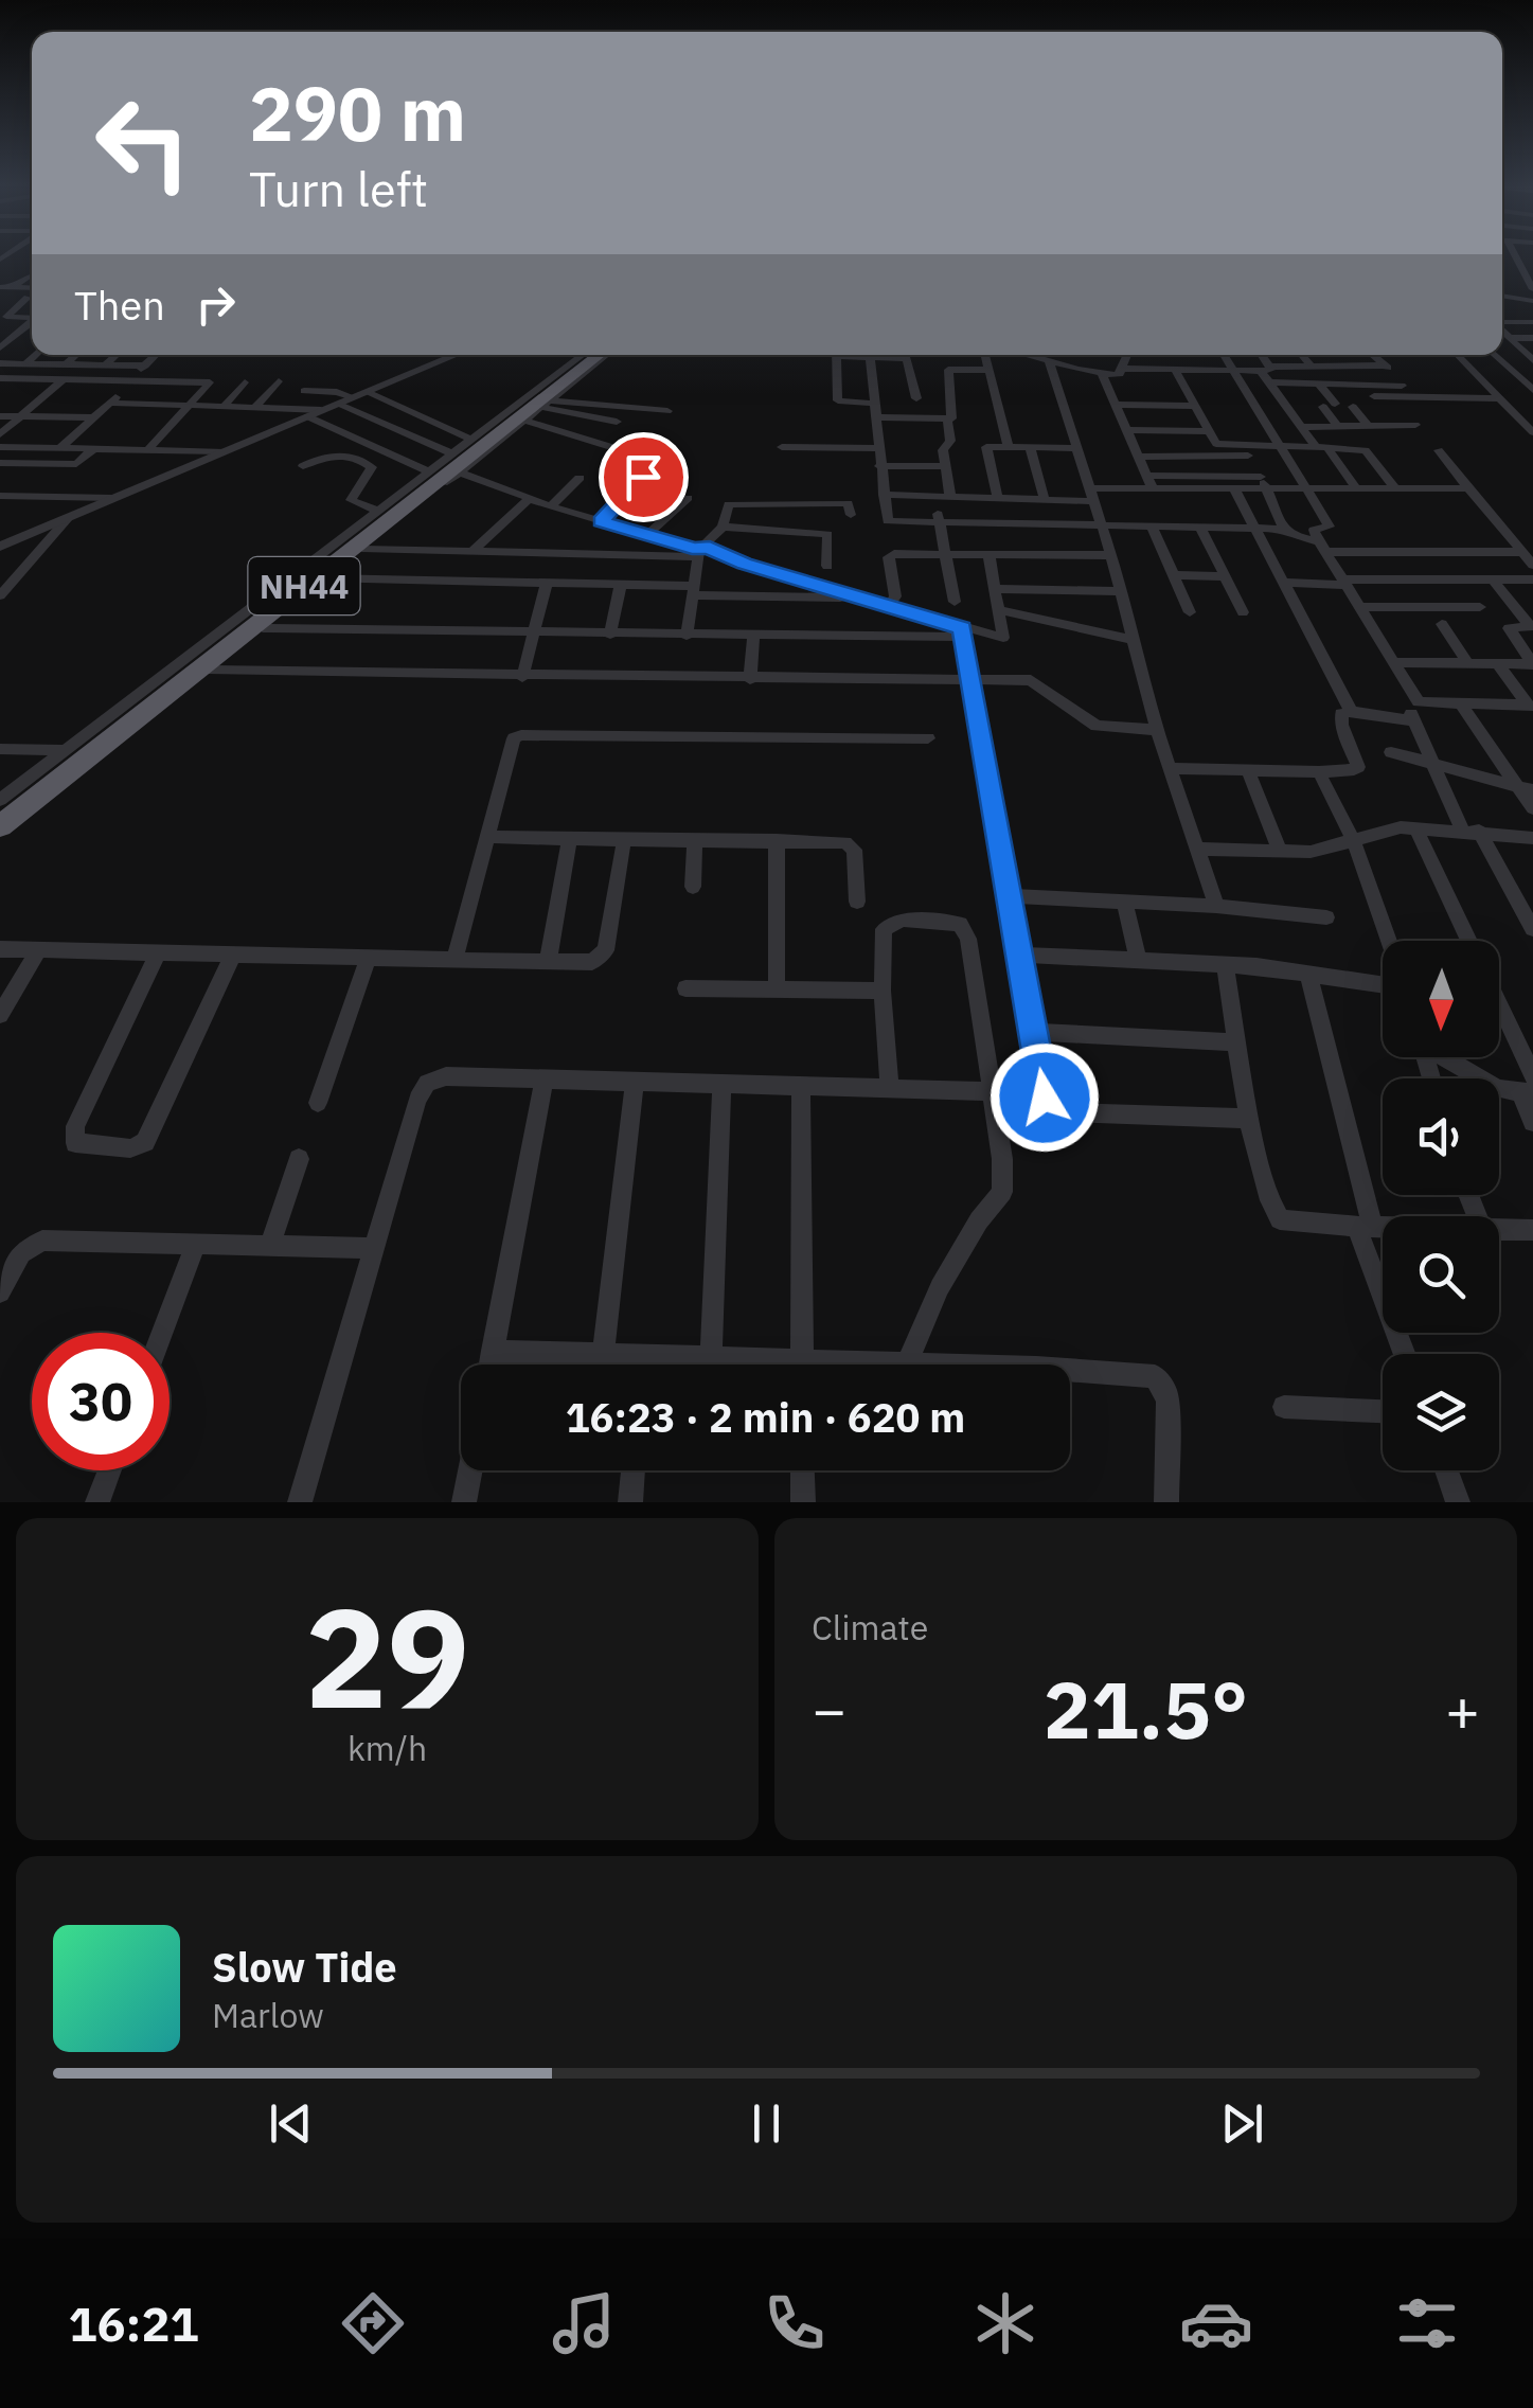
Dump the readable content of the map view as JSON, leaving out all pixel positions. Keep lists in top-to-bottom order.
{
  "streets": {
    "highway": ["NH44"]
  },
  "north": "bottom",
  "page": {
    "turn": ["290 m", "Turn left"],
    "then": "Then",
    "limit": "30",
    "trip": "16:23 · 2 min · 620 m",
    "tile": [
      ["29", "km/h"],
      "Climate"
    ],
    "heat": ["−", "21.5°", "+"],
    "song": ["Slow Tide", "Marlow"],
    "tabs": "16:21"
  }
}
